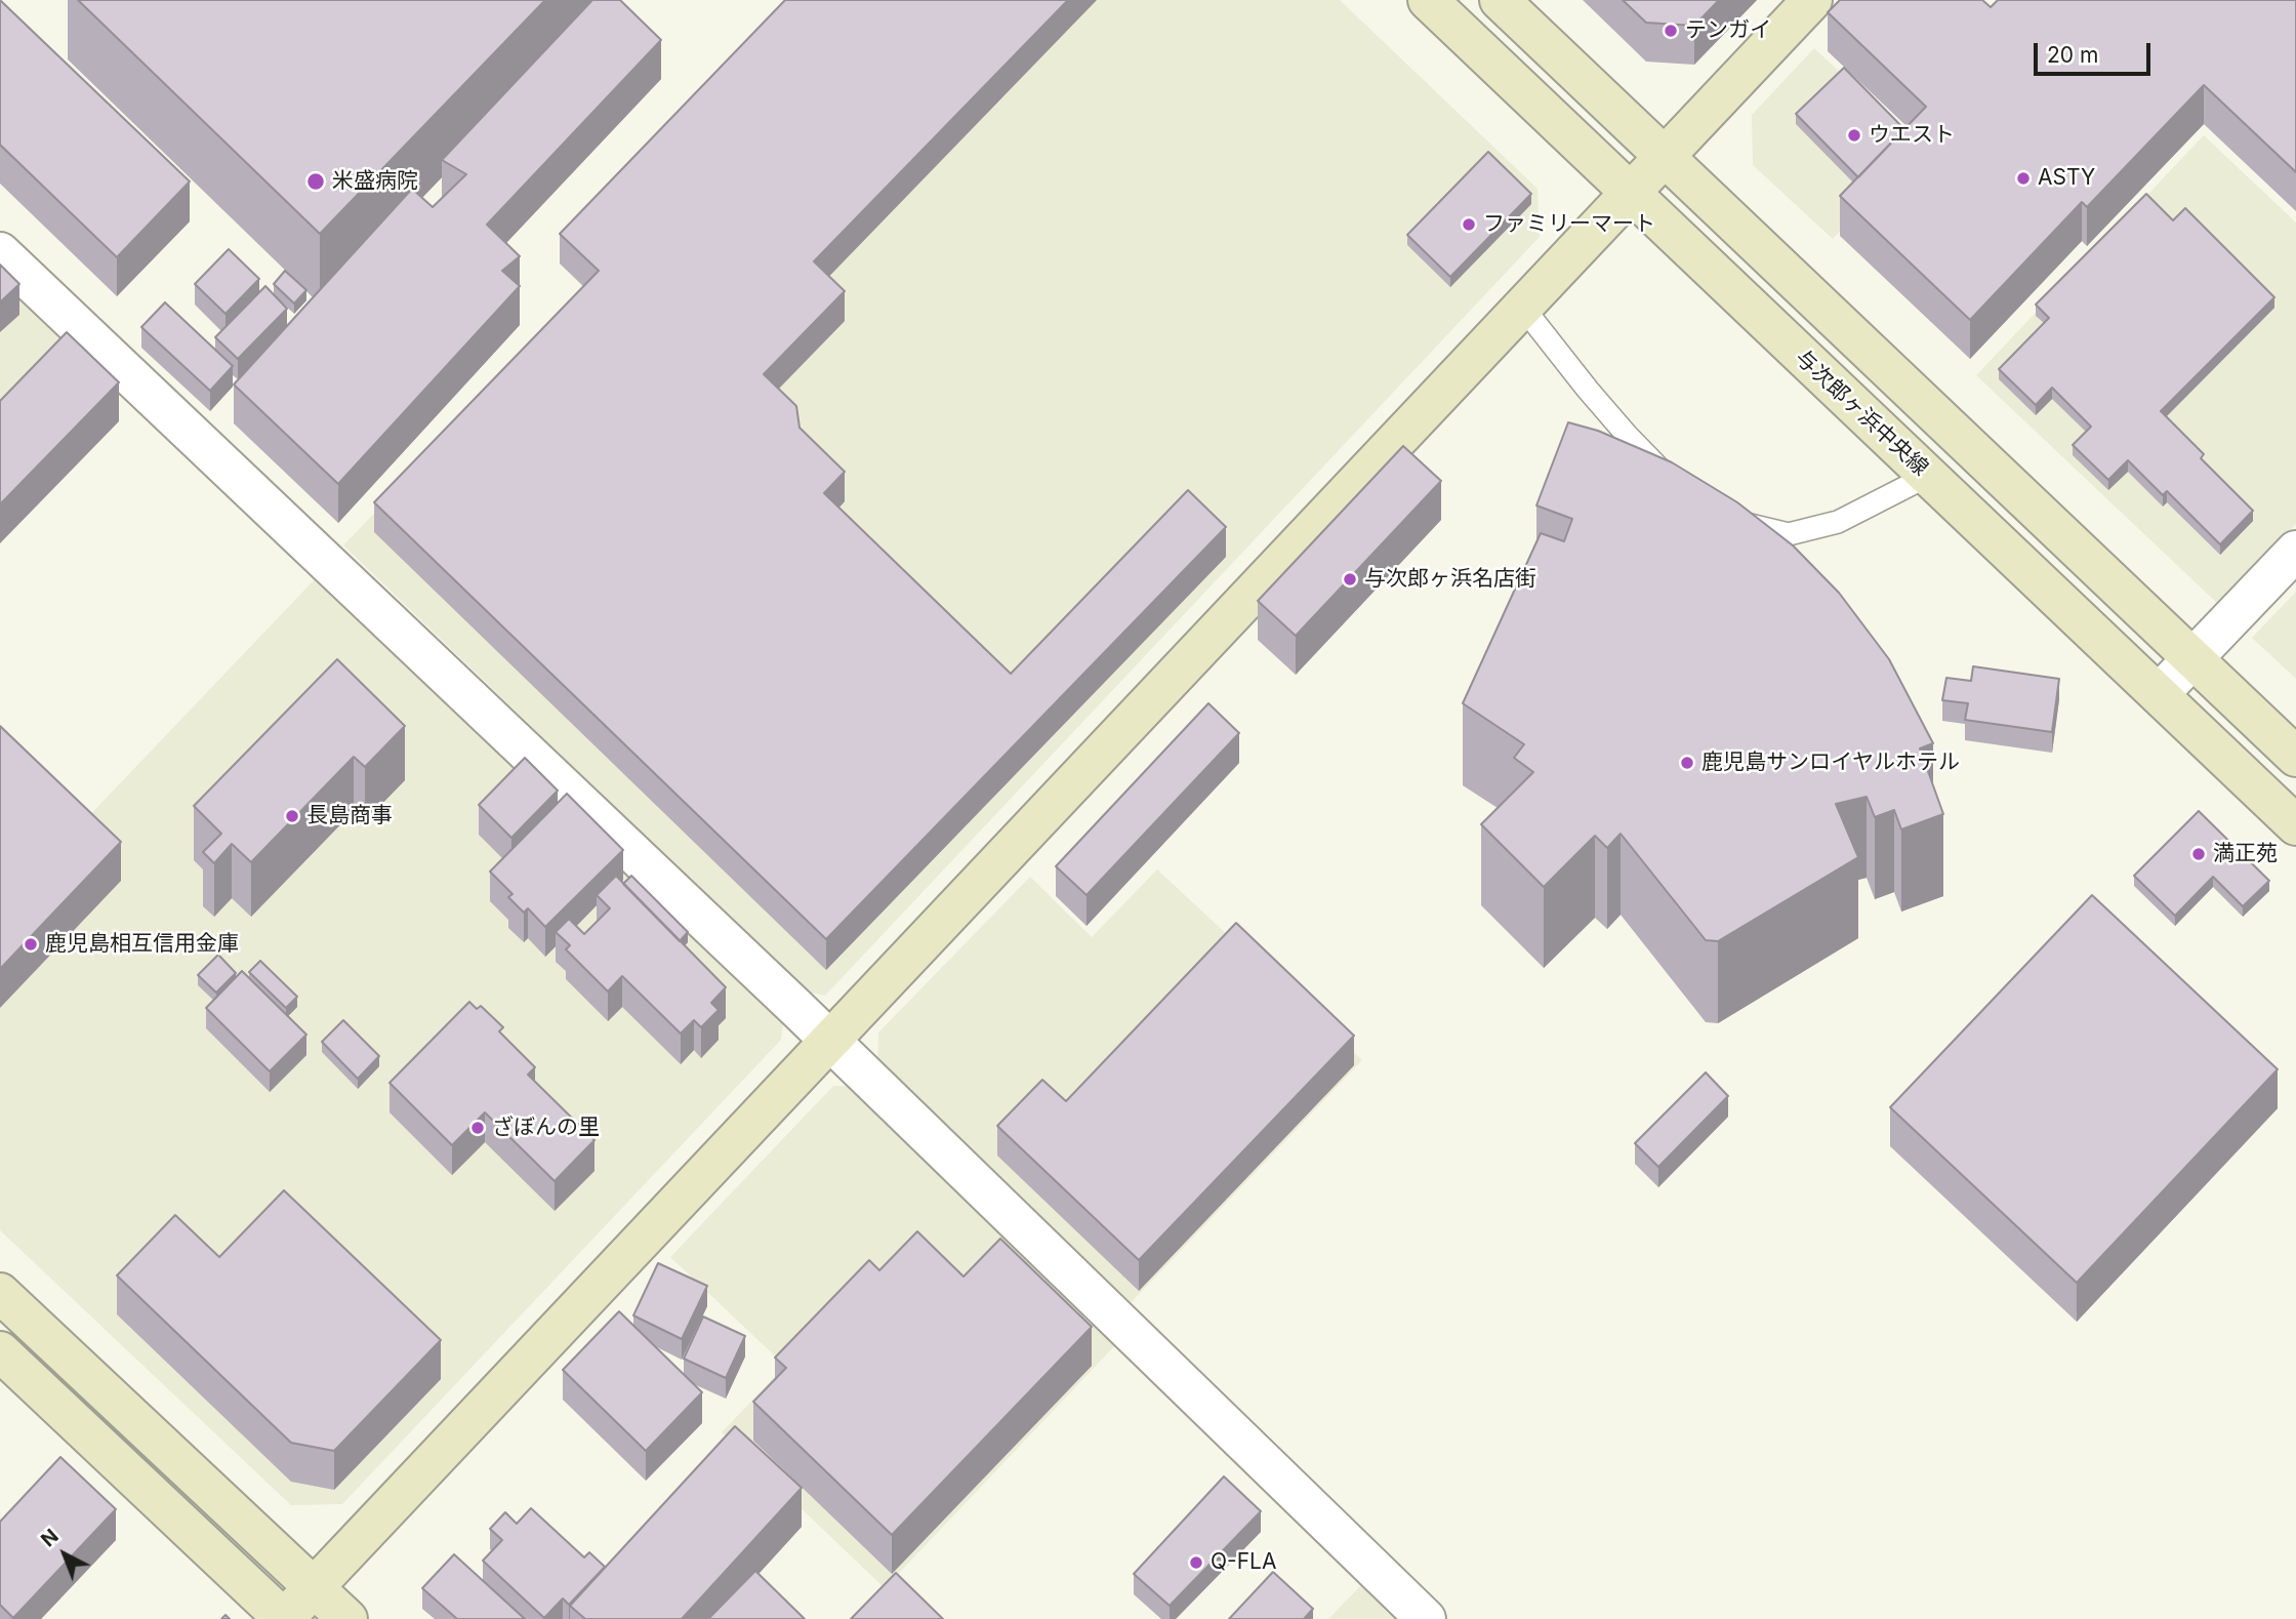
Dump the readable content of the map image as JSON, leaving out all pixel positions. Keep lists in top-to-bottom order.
{
  "streets": {
    "street": ["与次郎ヶ浜中央線"]
  },
  "places": [
    "テンガイ",
    "ウエスト",
    "ASTY",
    "米盛病院",
    "ファミリーマート",
    "与次郎ヶ浜名店街",
    "鹿児島サンロイヤルホテル",
    "長島商事",
    "満正苑",
    "鹿児島相互信用金庫",
    "ざぼんの里",
    "Q-FLA"
  ],
  "scale_bar": "20 m",
  "north": "top left"
}
